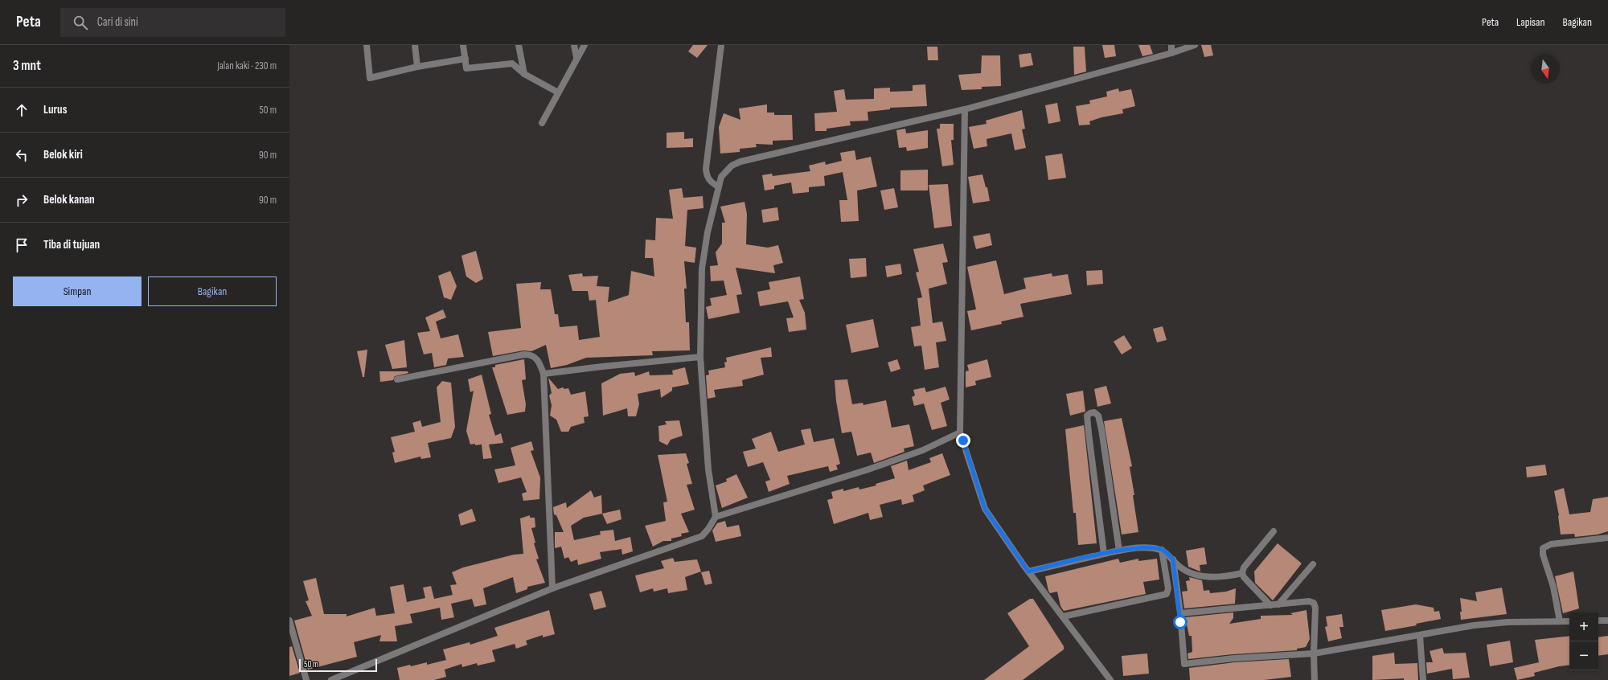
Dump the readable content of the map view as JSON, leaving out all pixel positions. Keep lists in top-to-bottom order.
{
  "scale_bar": "50 m",
  "north": "bottom",
  "page": {
    "header": "Peta",
    "search": "Cari di sini",
    "nav": ["Peta", "Lapisan", "Bagikan"],
    "heading": ["3 mnt", "Jalan kaki · 230 m"],
    "list": [
      ["Lurus", "50 m"],
      ["Belok kiri", "90 m"],
      ["Belok kanan", "90 m"],
      "Tiba di tujuan"
    ],
    "buttons": ["Simpan", "Bagikan"],
    "map_buttons": ["+", "−"],
    "scale": "50 m"
  }
}
